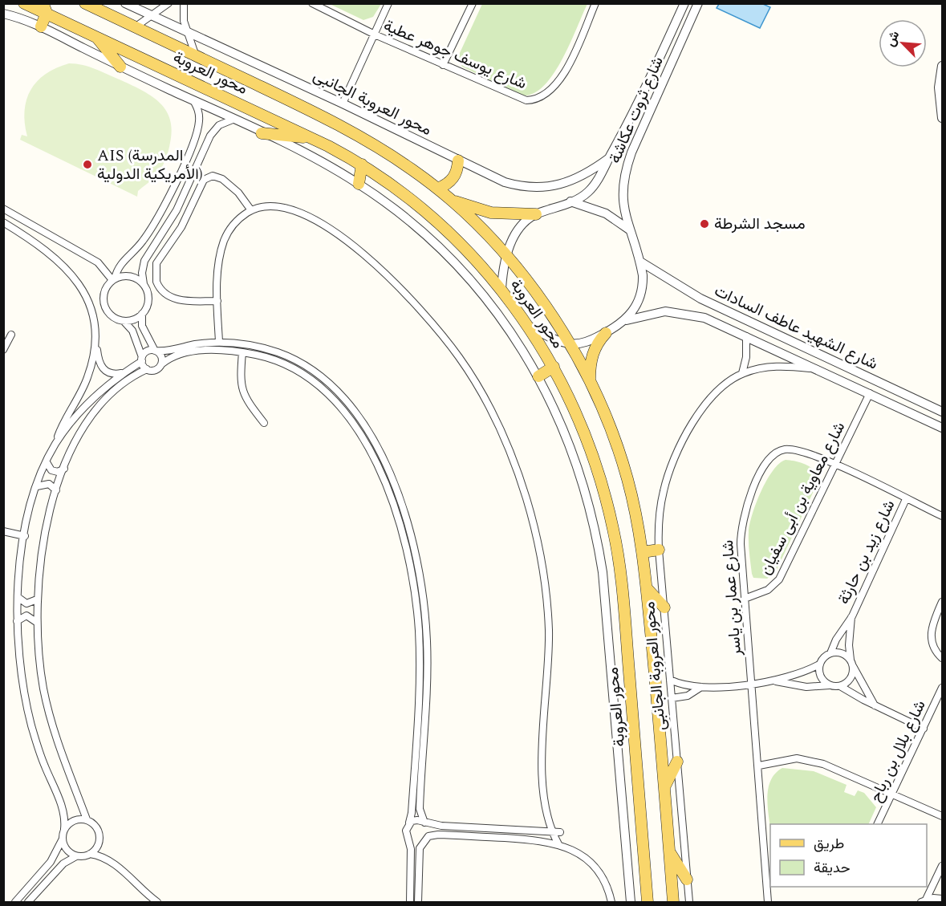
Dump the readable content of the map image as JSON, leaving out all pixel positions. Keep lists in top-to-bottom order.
{
  "streets": {
    "main road": ["محور العروبة"],
    "street": [
      "شارع يوسف جوهر عطية",
      "محور العروبة الجانبى",
      "شارع ثروت عكاشة",
      "شارع الشهيد عاطف السادات",
      "شارع معاوية بن أبى سفيان",
      "شارع زيد بن حارثة",
      "شارع عمار بن ياسر",
      "شارع بلال بن رباح"
    ]
  },
  "crossings": [
    ["محور العروبة", "شارع ثروت عكاشة"],
    ["محور العروبة", "شارع الشهيد عاطف السادات"],
    ["محور العروبة الجانبى", "شارع ثروت عكاشة"],
    ["محور العروبة الجانبى", "شارع الشهيد عاطف السادات"],
    ["شارع ثروت عكاشة", "شارع الشهيد عاطف السادات"],
    ["شارع الشهيد عاطف السادات", "شارع معاوية بن أبى سفيان"],
    ["شارع معاوية بن أبى سفيان", "شارع عمار بن ياسر"],
    ["شارع زيد بن حارثة", "شارع عمار بن ياسر"]
  ],
  "places": ["AIS (المدرسة الأمريكية الدولية)", "مسجد الشرطة"],
  "legend": ["طريق", "حديقة"],
  "north": "top left"
}
